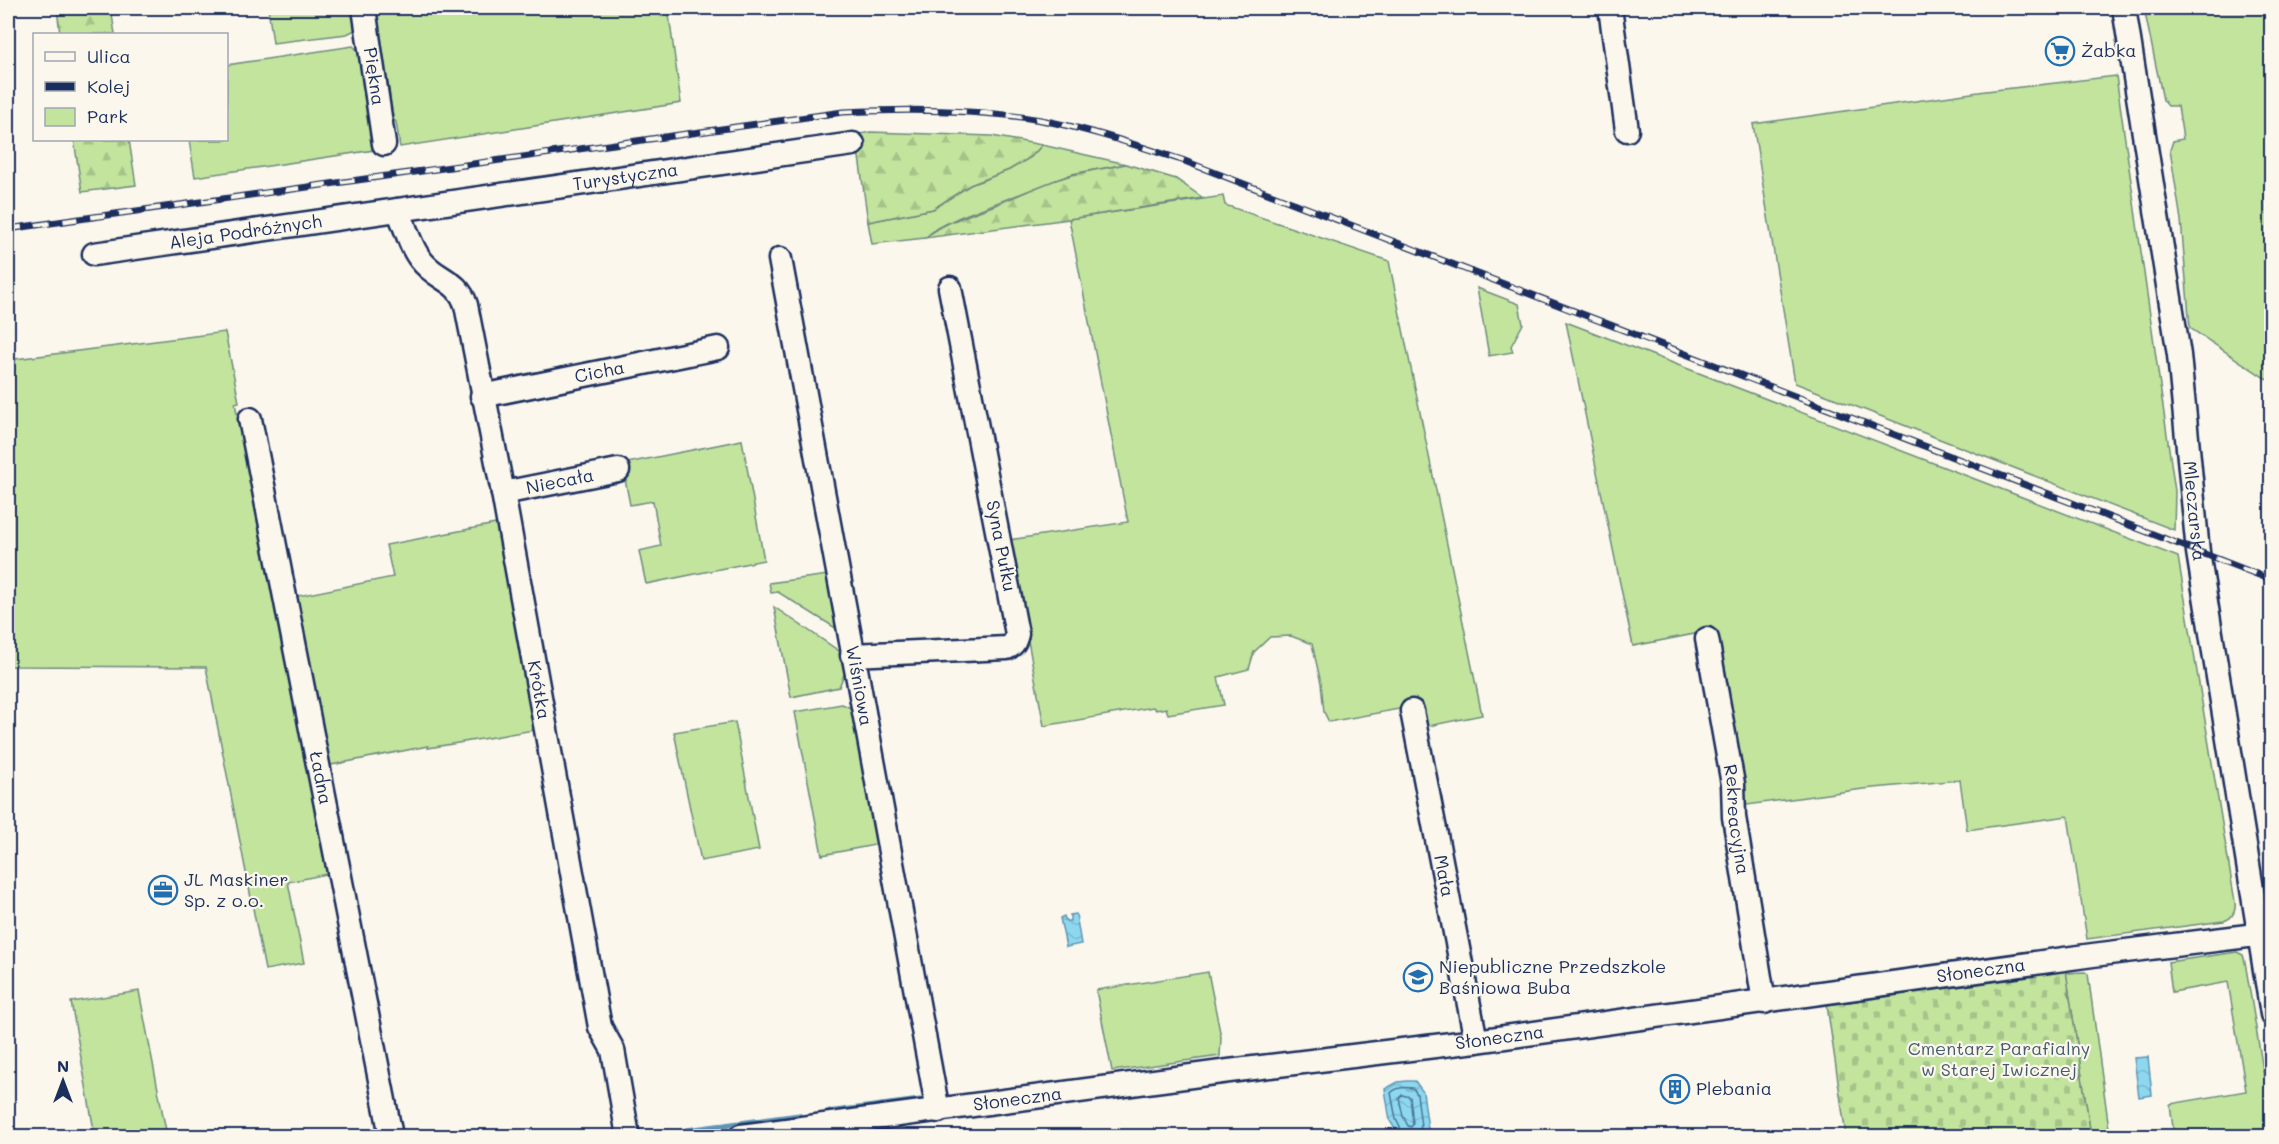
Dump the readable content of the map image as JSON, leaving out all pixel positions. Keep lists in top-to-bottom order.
{
  "streets": {
    "street": [
      "Piękna",
      "Turystyczna",
      "Aleja Podróżnych",
      "Cicha",
      "Niecała",
      "Mleczarska",
      "Syna Pułku",
      "Wiśniowa",
      "Krótka",
      "Ładna",
      "Rekreacyjna",
      "Mała",
      "Słoneczna"
    ]
  },
  "crossings": [
    ["Turystyczna", "Aleja Podróżnych"],
    ["Turystyczna", "Krótka"],
    ["Aleja Podróżnych", "Krótka"],
    ["Cicha", "Krótka"],
    ["Niecała", "Krótka"],
    ["Mleczarska", "Słoneczna"],
    ["Syna Pułku", "Wiśniowa"],
    ["Wiśniowa", "Słoneczna"],
    ["Rekreacyjna", "Słoneczna"],
    ["Mała", "Słoneczna"]
  ],
  "parks": ["Cmentarz Parafialny w Starej Iwicznej"],
  "places": {
    "supermarket": ["Żabka"],
    "office": ["JL Maskiner Sp. z o.o."],
    "school or university": ["Niepubliczne Przedszkole Baśniowa Buba"],
    "building": ["Plebania"]
  },
  "legend": ["Ulica", "Kolej", "Park"],
  "north": "top"
}
